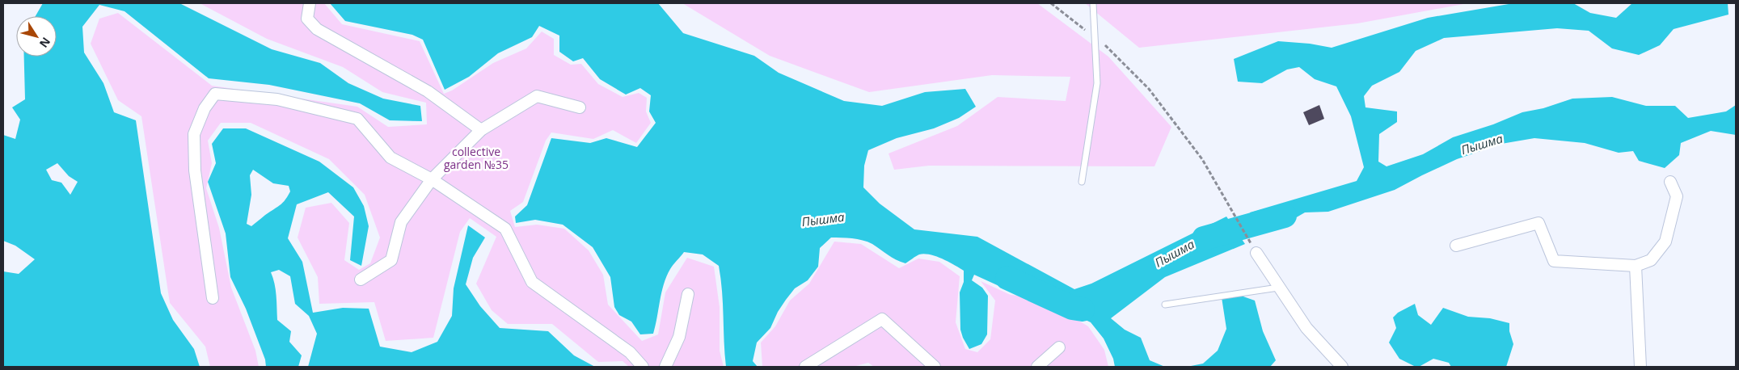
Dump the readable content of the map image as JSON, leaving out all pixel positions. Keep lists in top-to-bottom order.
{
  "water": ["Пышма"],
  "parks": ["collective garden №35"],
  "north": "bottom right"
}
